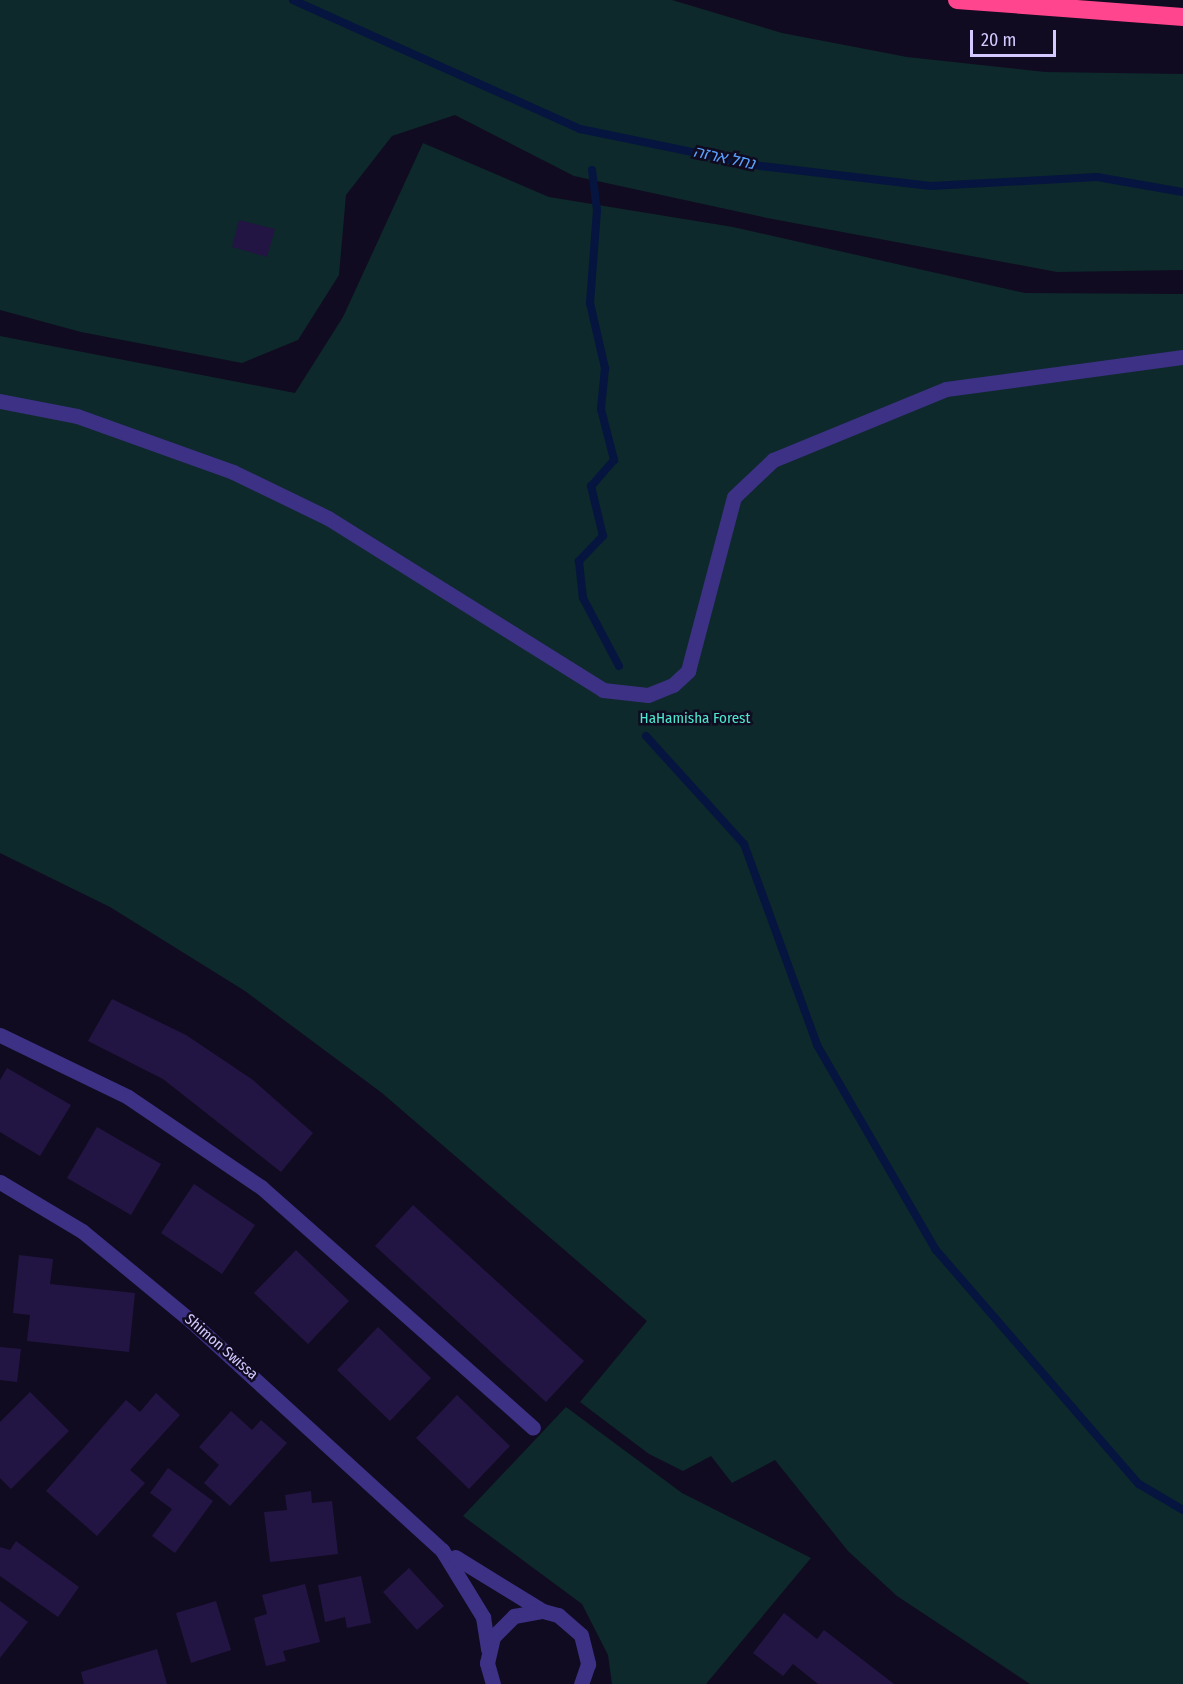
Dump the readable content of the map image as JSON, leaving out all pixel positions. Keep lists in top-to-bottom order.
{
  "streets": {
    "street": ["Shimon Swissa"]
  },
  "water": ["נחל ארזה"],
  "parks": ["HaHamisha Forest"],
  "scale_bar": "20 m"
}
